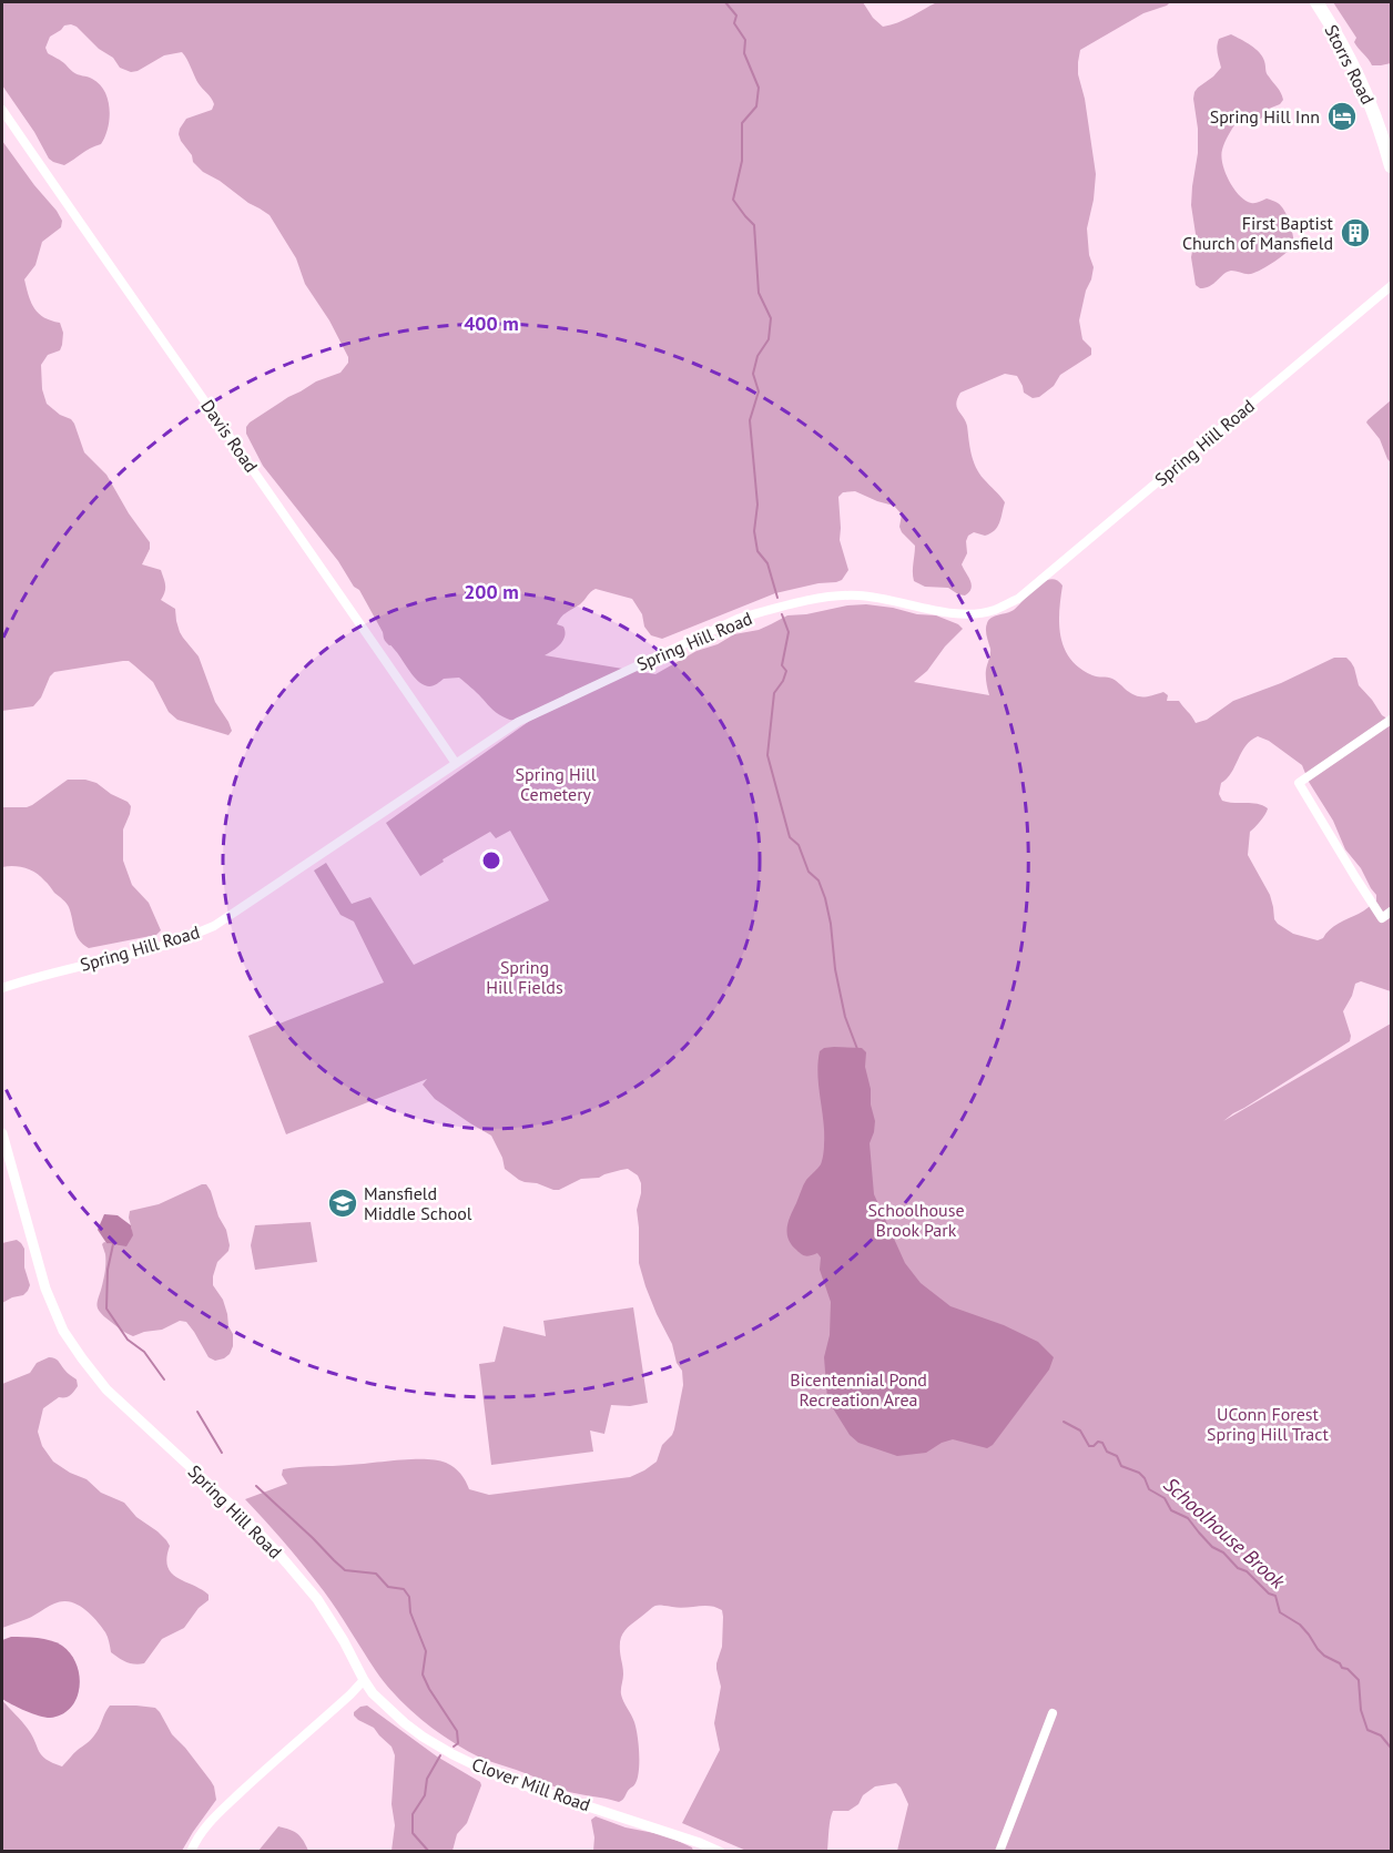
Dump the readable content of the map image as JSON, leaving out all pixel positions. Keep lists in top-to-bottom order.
{
  "streets": {
    "main road": ["Storrs Road"],
    "street": ["Davis Road", "Spring Hill Road", "Clover Mill Road"]
  },
  "crossings": [
    ["Davis Road", "Spring Hill Road"],
    ["Spring Hill Road", "Clover Mill Road"]
  ],
  "water": ["Schoolhouse Brook"],
  "parks": [
    "Spring Hill Cemetery",
    "Spring Hill Fields",
    "Schoolhouse Brook Park",
    "Bicentennial Pond Recreation Area",
    "UConn Forest Spring Hill Tract"
  ],
  "places": {
    "hotel": ["Spring Hill Inn"],
    "building": ["First Baptist Church of Mansfield"],
    "school or university": ["Mansfield Middle School"]
  },
  "rings": ["400 m", "200 m"]
}
